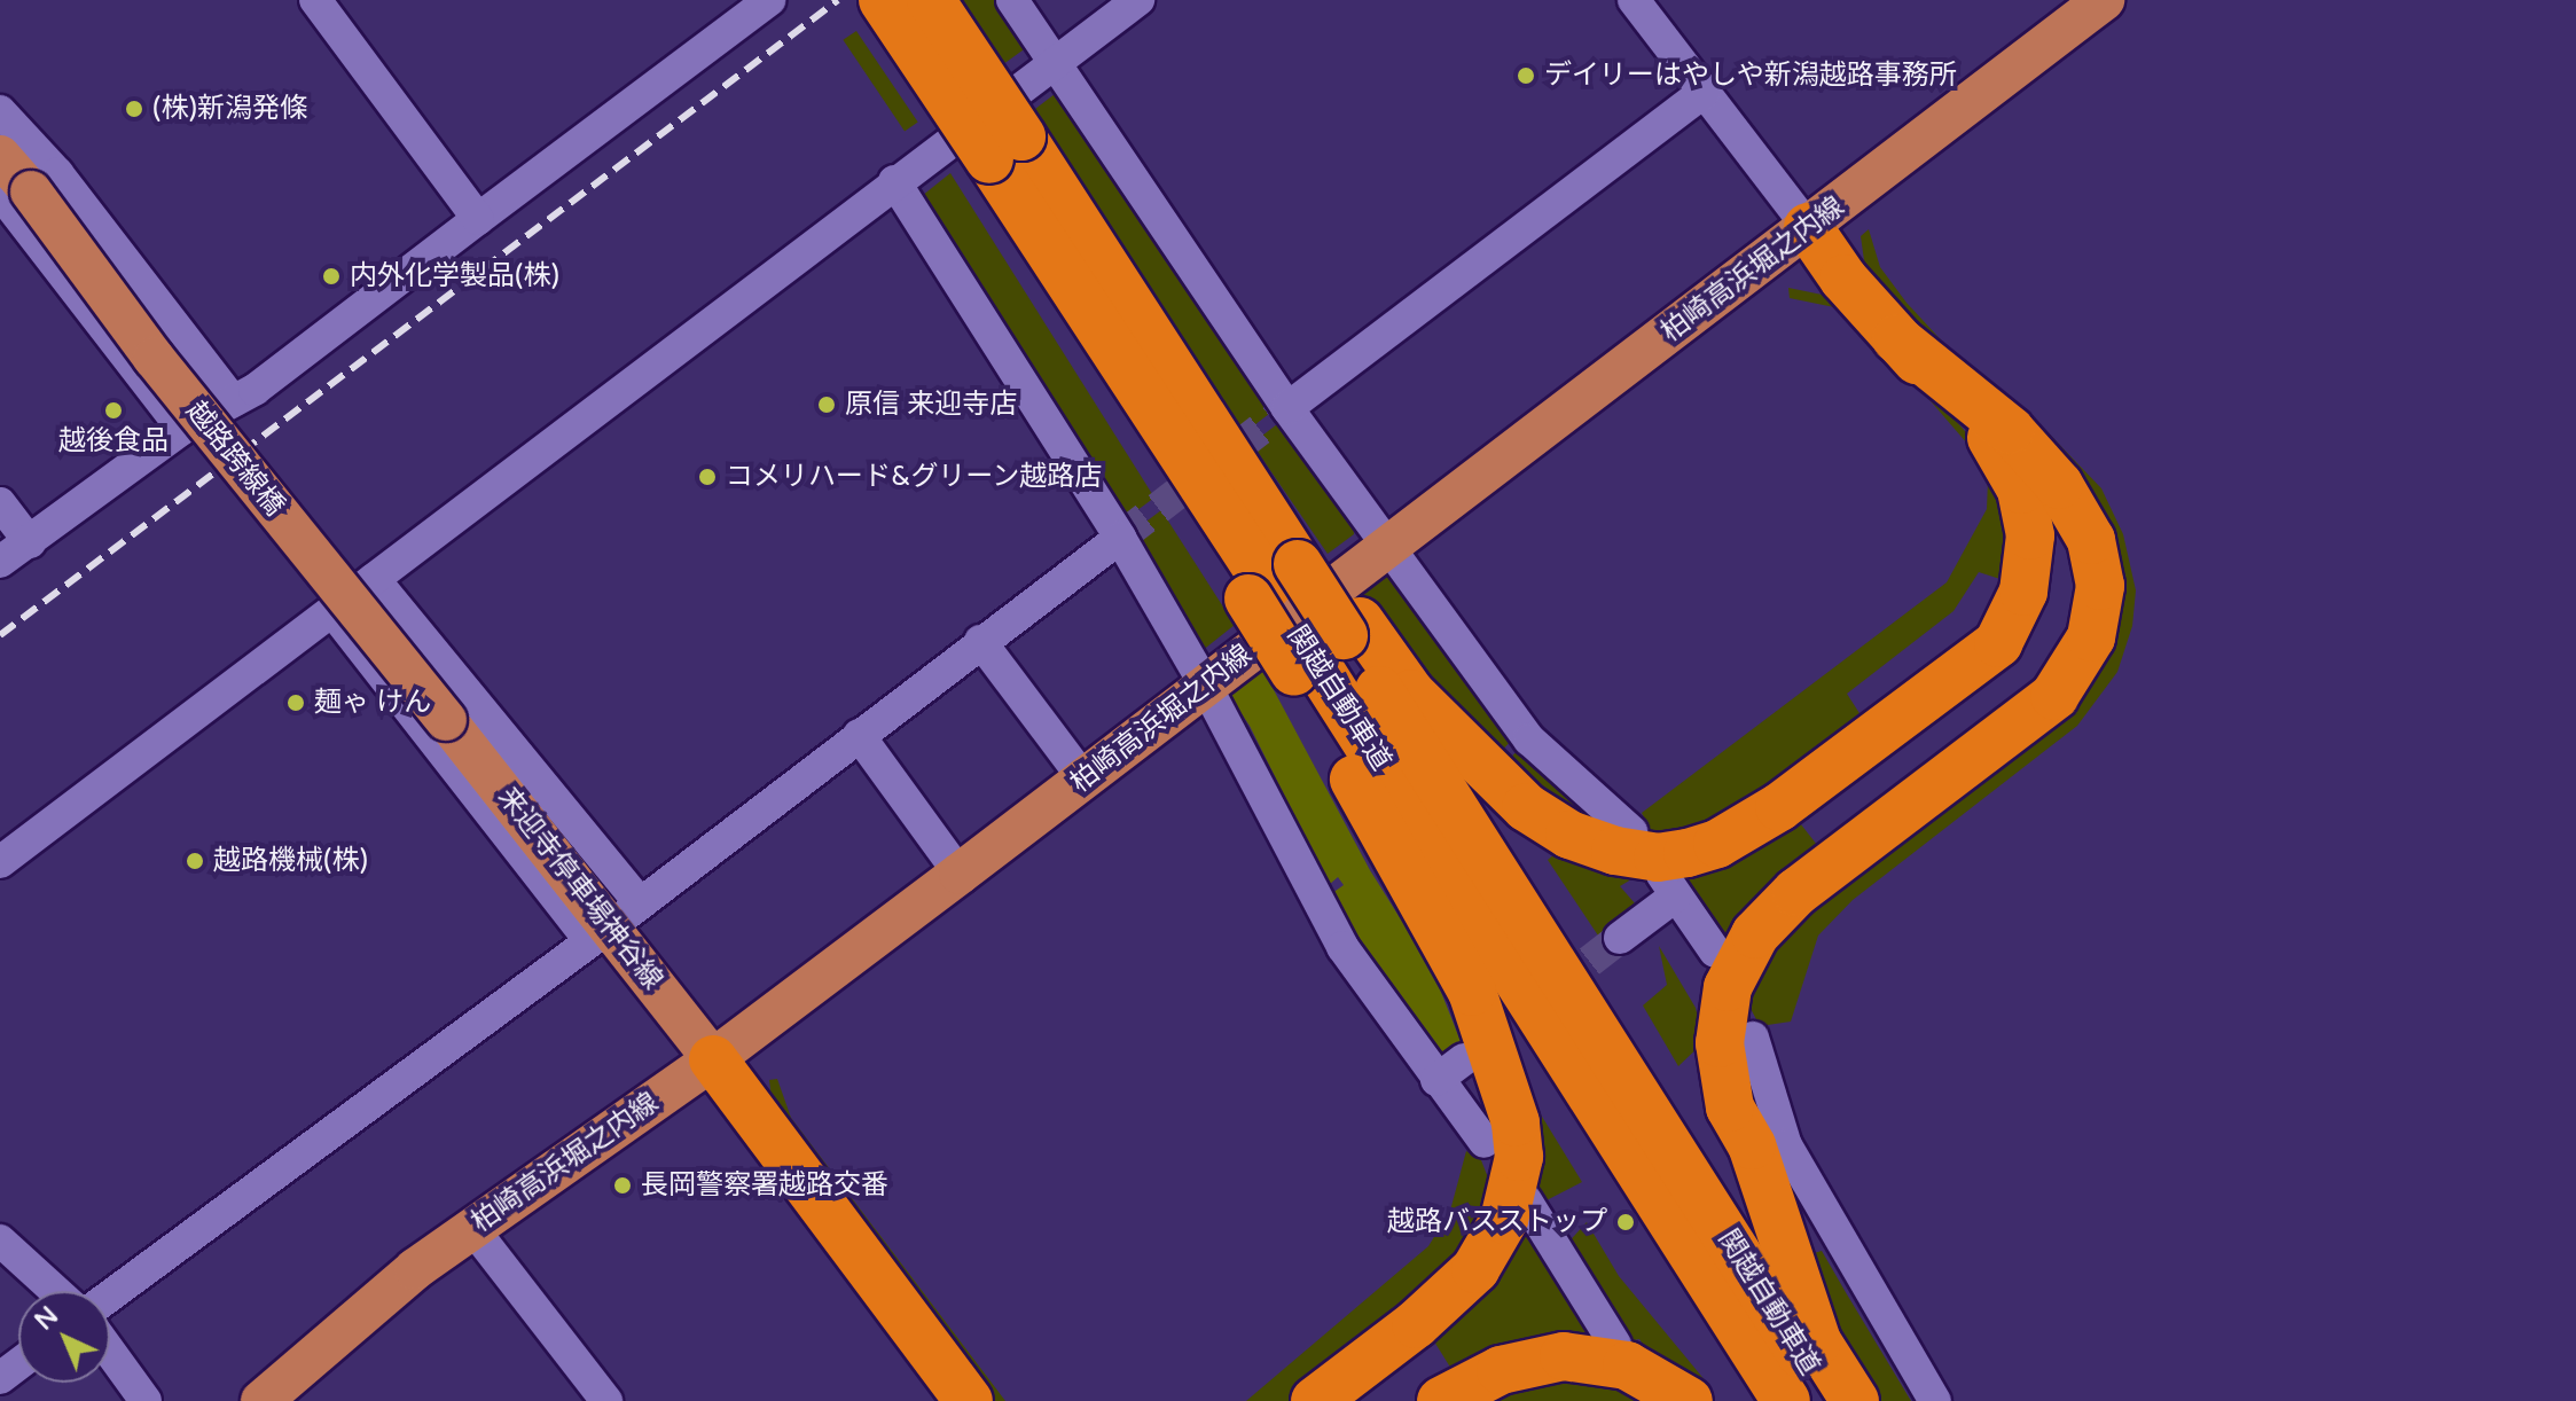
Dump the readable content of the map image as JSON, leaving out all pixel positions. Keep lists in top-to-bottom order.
{
  "streets": {
    "highway": ["関越自動車道"],
    "main road": ["柏崎高浜堀之内線", "越路跨線橋", "来迎寺停車場神谷線"]
  },
  "crossings": [
    ["柏崎高浜堀之内線", "来迎寺停車場神谷線"],
    ["越路跨線橋", "来迎寺停車場神谷線"]
  ],
  "places": [
    "デイリーはやしや新潟越路事務所",
    "(株)新潟発條",
    "内外化学製品(株)",
    "原信 来迎寺店",
    "越後食品",
    "コメリハード&グリーン越路店",
    "麺ゃ けん",
    "越路機械(株)",
    "長岡警察署越路交番",
    "越路バスストップ"
  ],
  "north": "top left"
}
